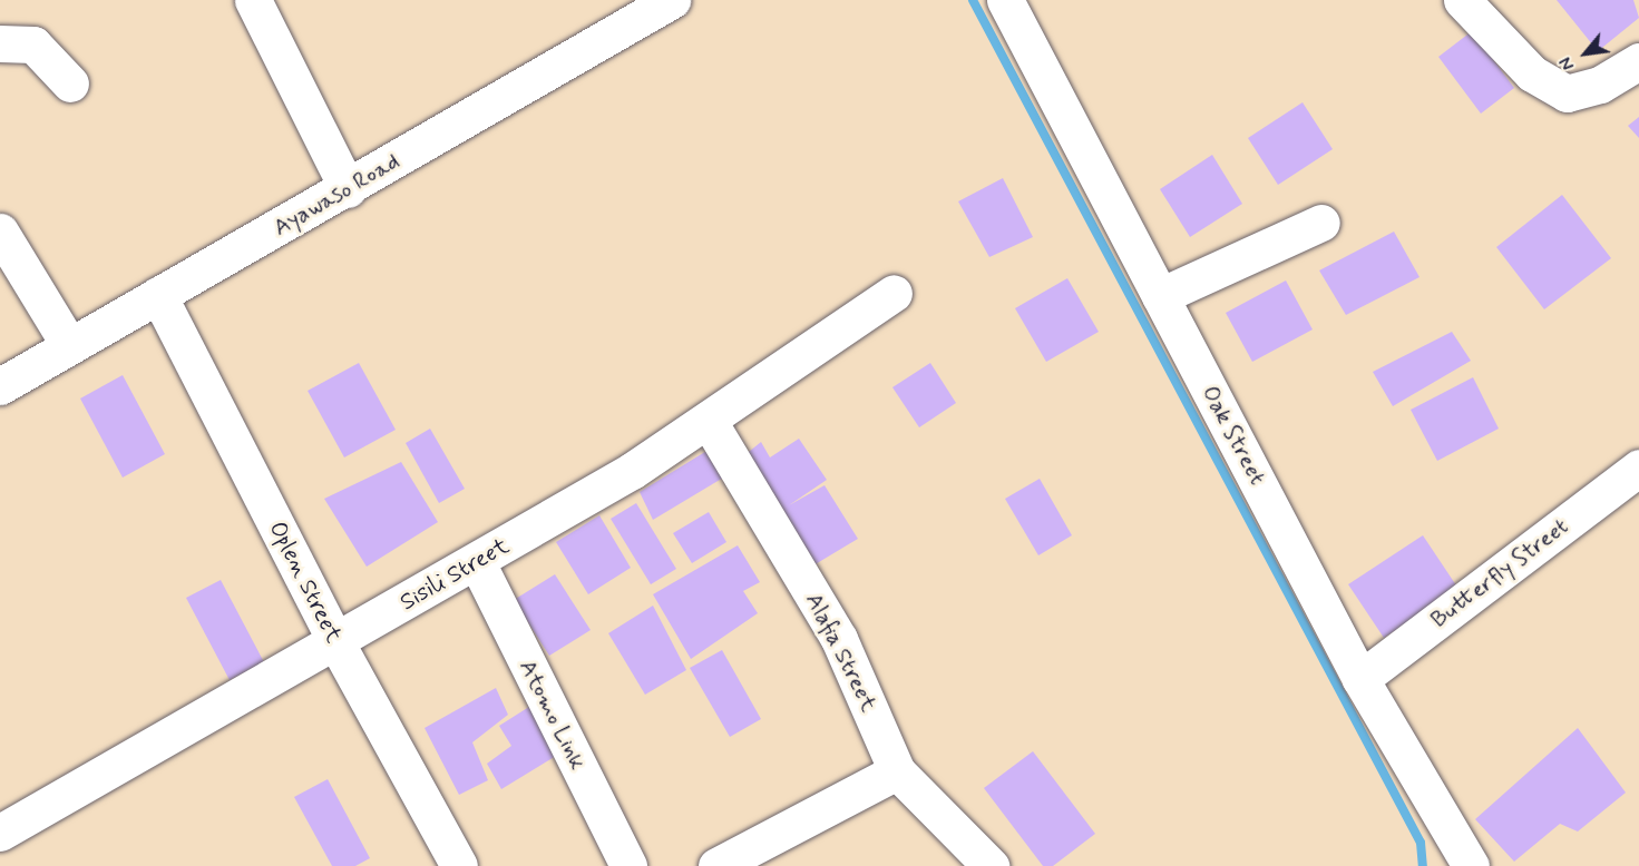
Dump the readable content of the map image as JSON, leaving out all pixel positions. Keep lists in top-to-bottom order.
{
  "streets": {
    "street": [
      "Ayawaso Road",
      "Oak Street",
      "Butterfly Street",
      "Sisili Street",
      "Oplen Street",
      "Alafia Street",
      "Atomo Link"
    ]
  },
  "crossings": [
    ["Ayawaso Road", "Oplen Street"],
    ["Oak Street", "Butterfly Street"],
    ["Sisili Street", "Oplen Street"],
    ["Sisili Street", "Alafia Street"],
    ["Sisili Street", "Atomo Link"]
  ],
  "north": "bottom left"
}
